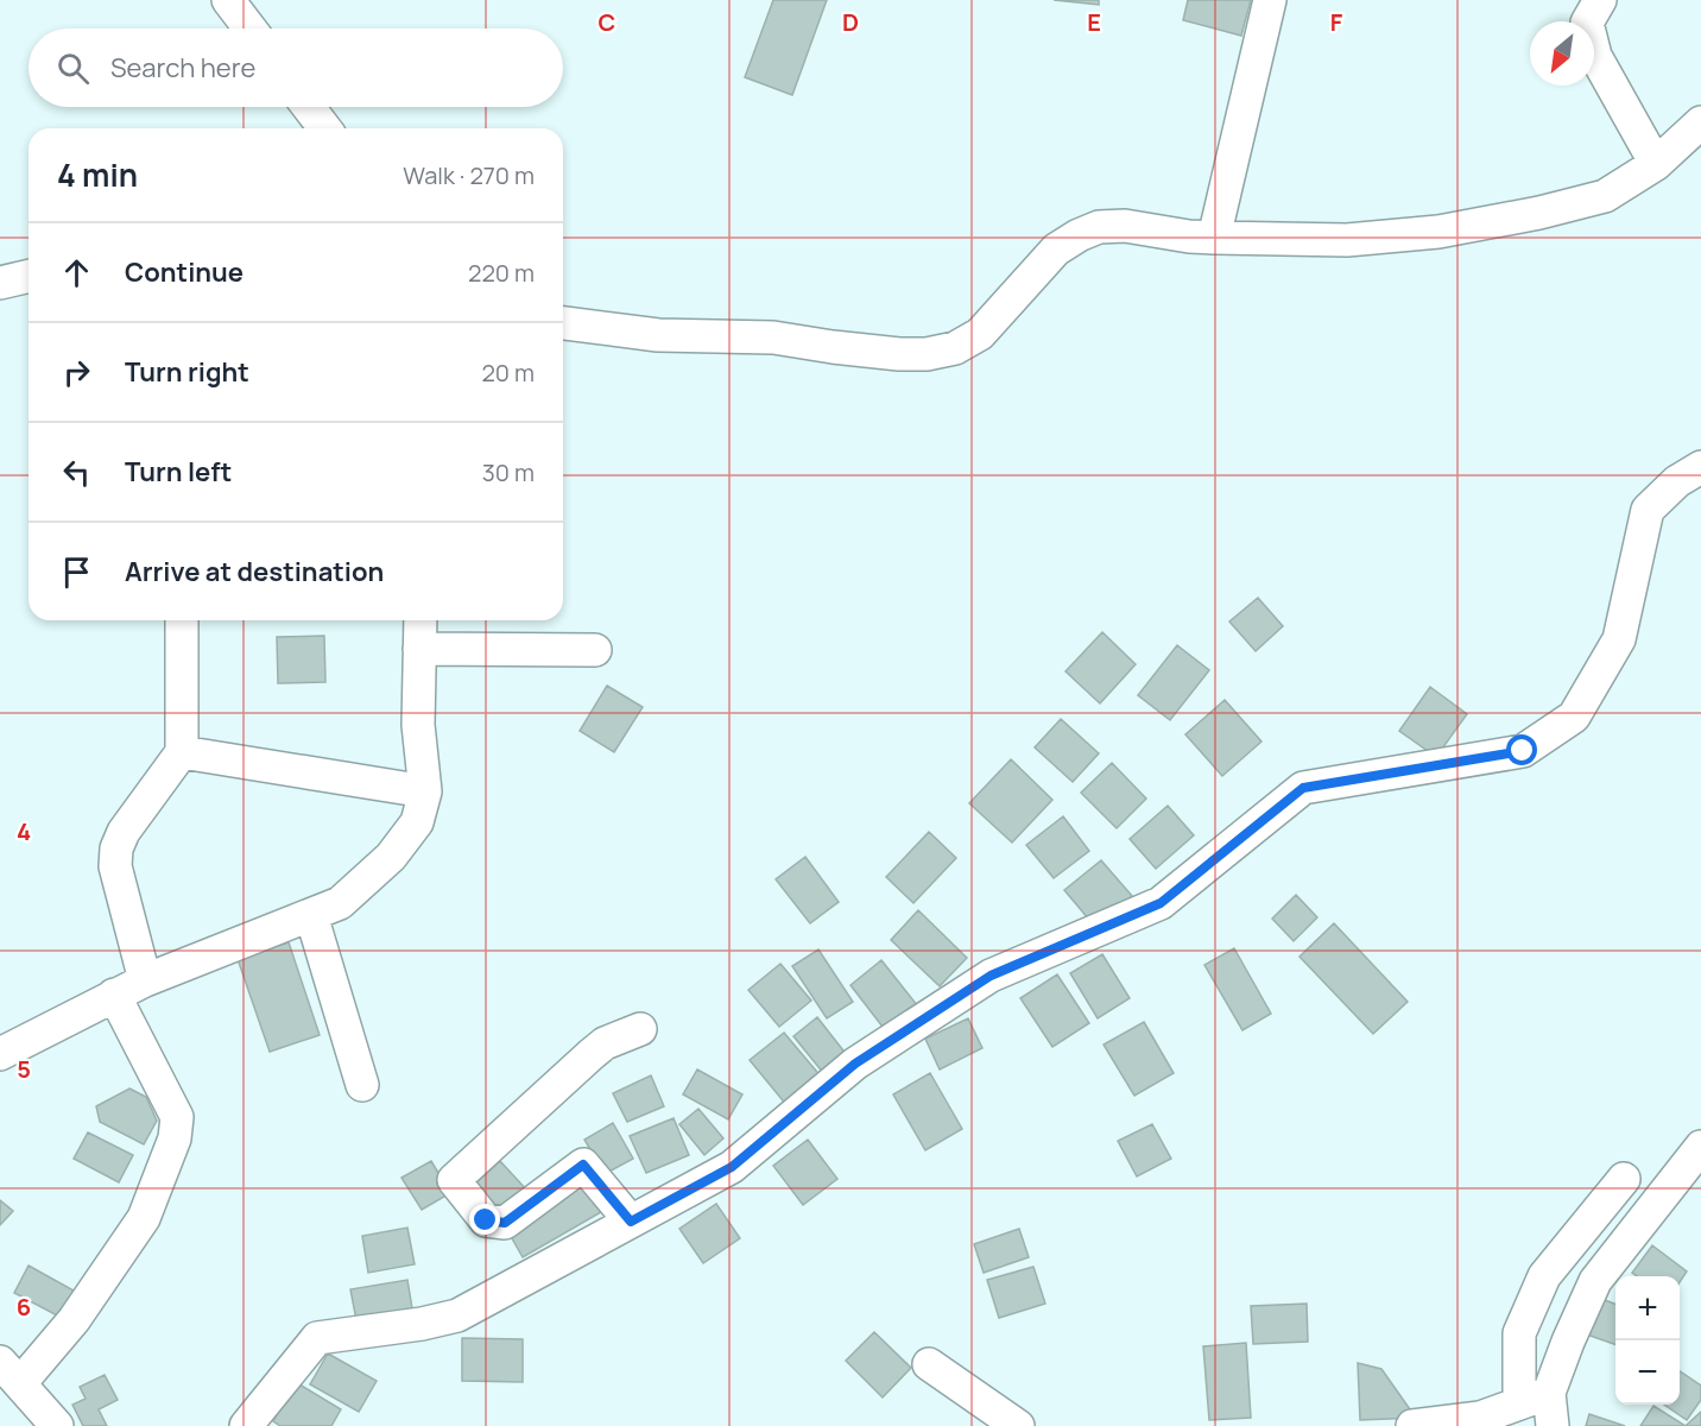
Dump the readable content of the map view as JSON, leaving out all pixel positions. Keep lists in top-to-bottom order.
{
  "north": "bottom left",
  "page": {
    "search": "Search here",
    "heading": ["4 min", "Walk · 270 m"],
    "list": [
      ["Continue", "220 m"],
      ["Turn right", "20 m"],
      ["Turn left", "30 m"],
      "Arrive at destination"
    ],
    "map_buttons": ["+", "−"]
  },
  "grid": {
    "columns": [
      "C",
      "D",
      "E",
      "F"
    ],
    "rows": ["4", "5", "6"]
  }
}
